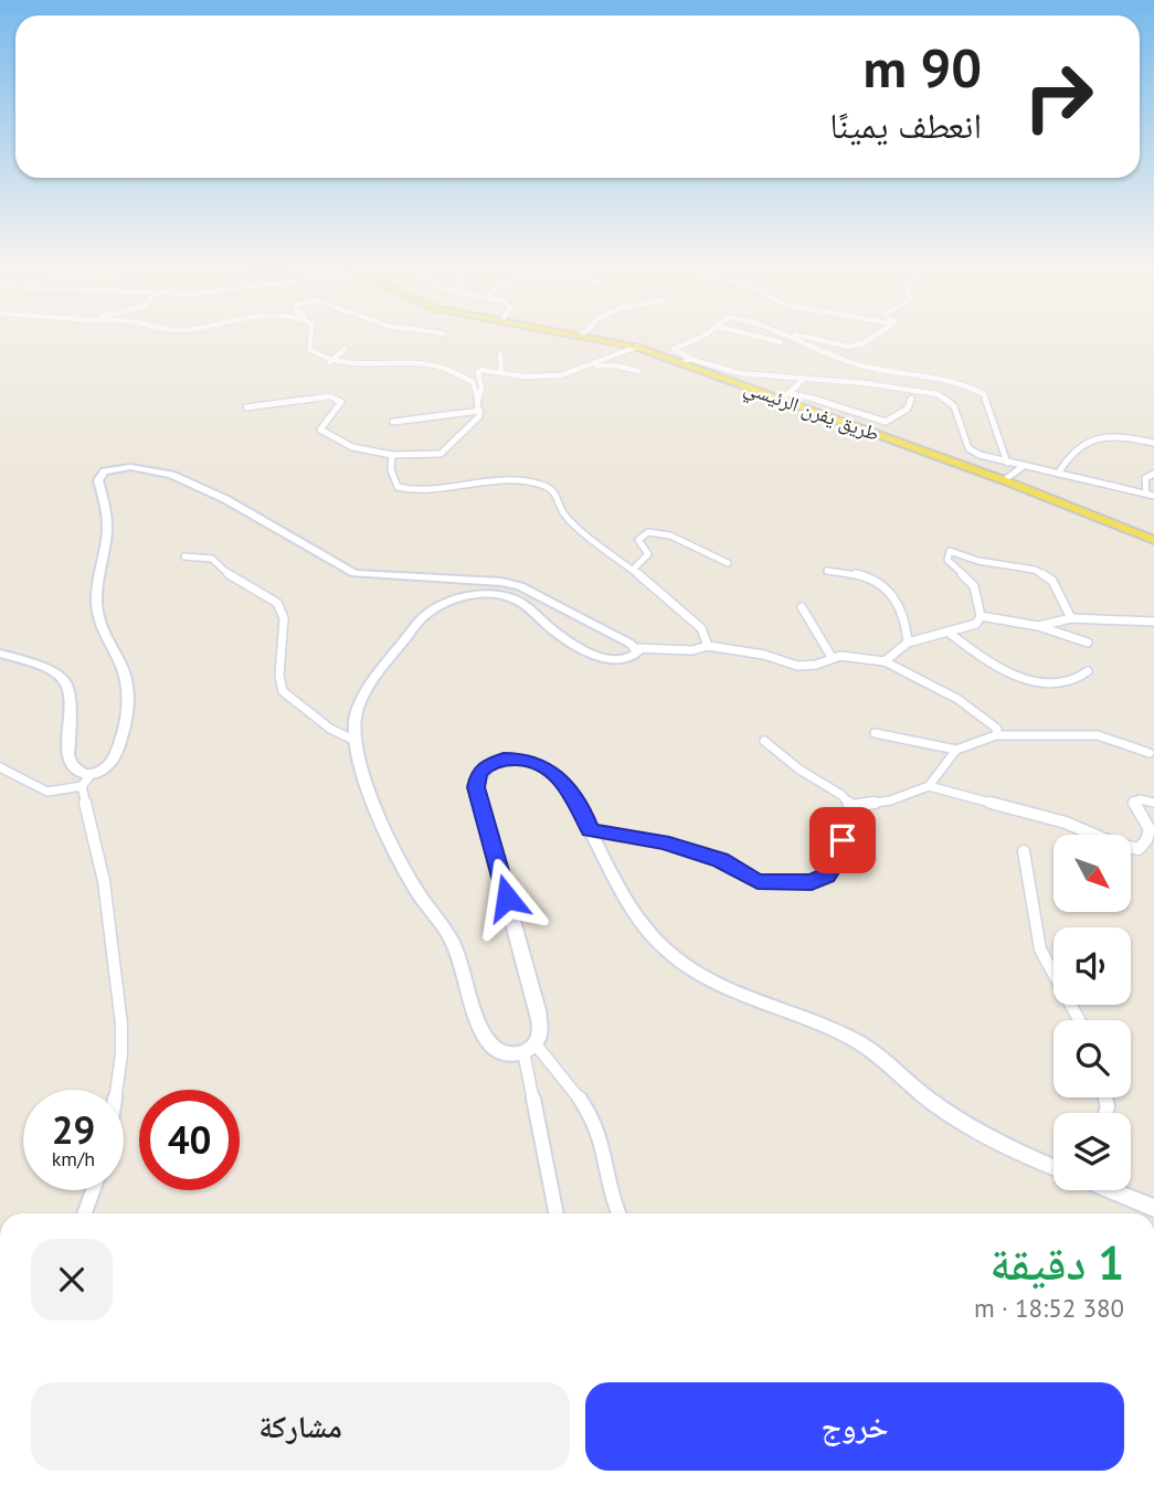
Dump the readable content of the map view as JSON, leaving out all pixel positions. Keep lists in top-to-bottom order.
{
  "streets": {
    "main road": ["طريق يفرن الرئيسي"]
  },
  "north": "bottom right",
  "page": {
    "turn": ["90 m", "انعطف يمينًا"],
    "speed": "29 km/h",
    "limit": "40",
    "heading": ["1 دقيقة", "380 m · 18:52"],
    "buttons": ["خروج", "مشاركة"]
  }
}
